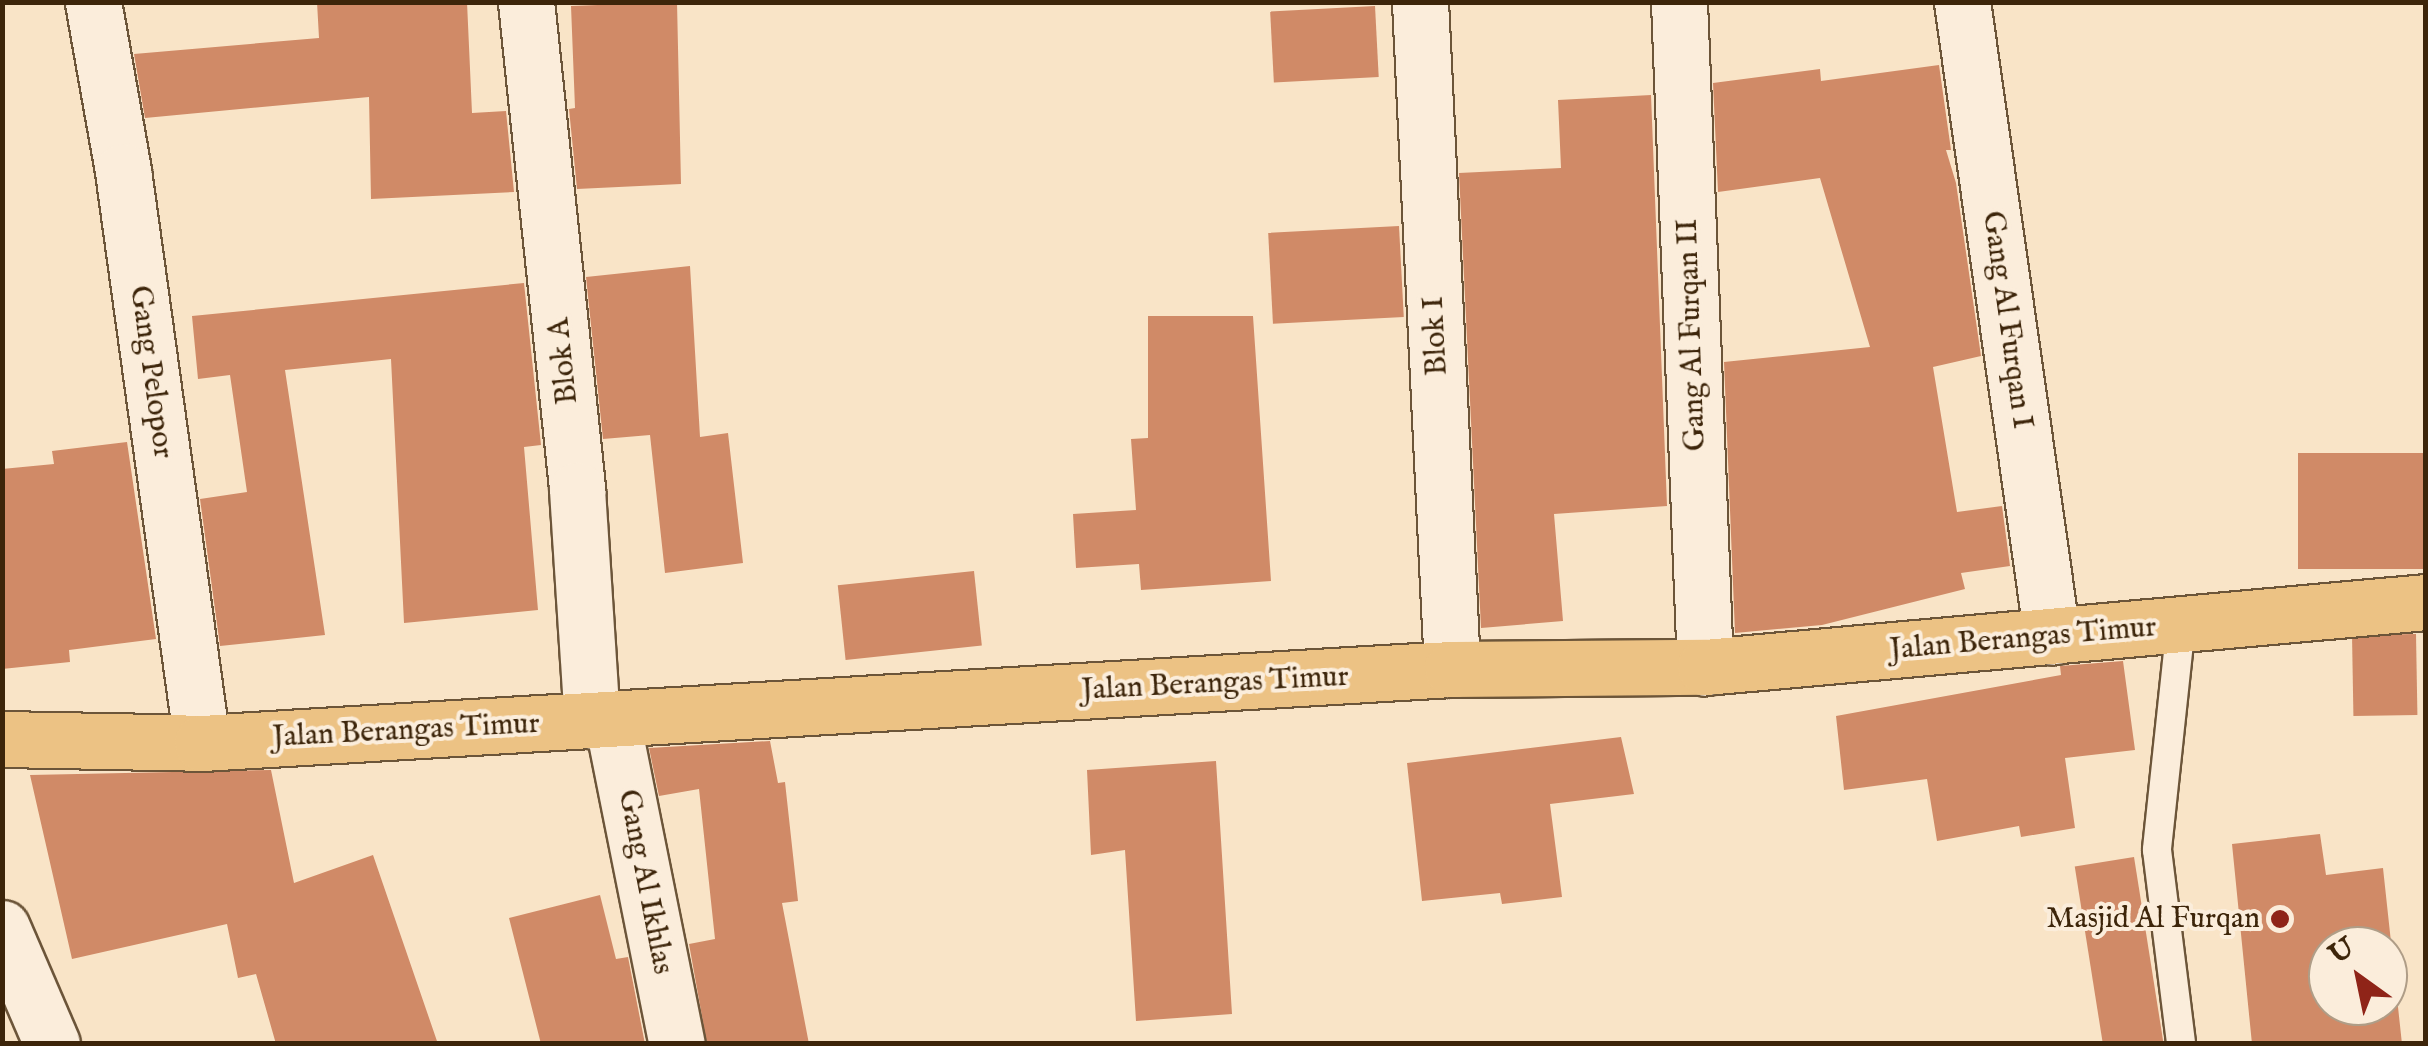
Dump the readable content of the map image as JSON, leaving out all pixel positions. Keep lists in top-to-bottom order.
{
  "streets": {
    "main road": ["Jalan Berangas Timur"],
    "street": [
      "Gang Al Furqan I",
      "Gang Al Furqan II",
      "Blok I",
      "Blok A",
      "Gang Pelopor",
      "Gang Al Ikhlas"
    ]
  },
  "crossings": [
    ["Gang Al Furqan I", "Jalan Berangas Timur"],
    ["Gang Al Furqan II", "Jalan Berangas Timur"],
    ["Blok I", "Jalan Berangas Timur"],
    ["Blok A", "Jalan Berangas Timur"],
    ["Blok A", "Gang Al Ikhlas"],
    ["Gang Pelopor", "Jalan Berangas Timur"],
    ["Jalan Berangas Timur", "Gang Al Ikhlas"]
  ],
  "places": ["Masjid Al Furqan"],
  "north": "top left"
}
